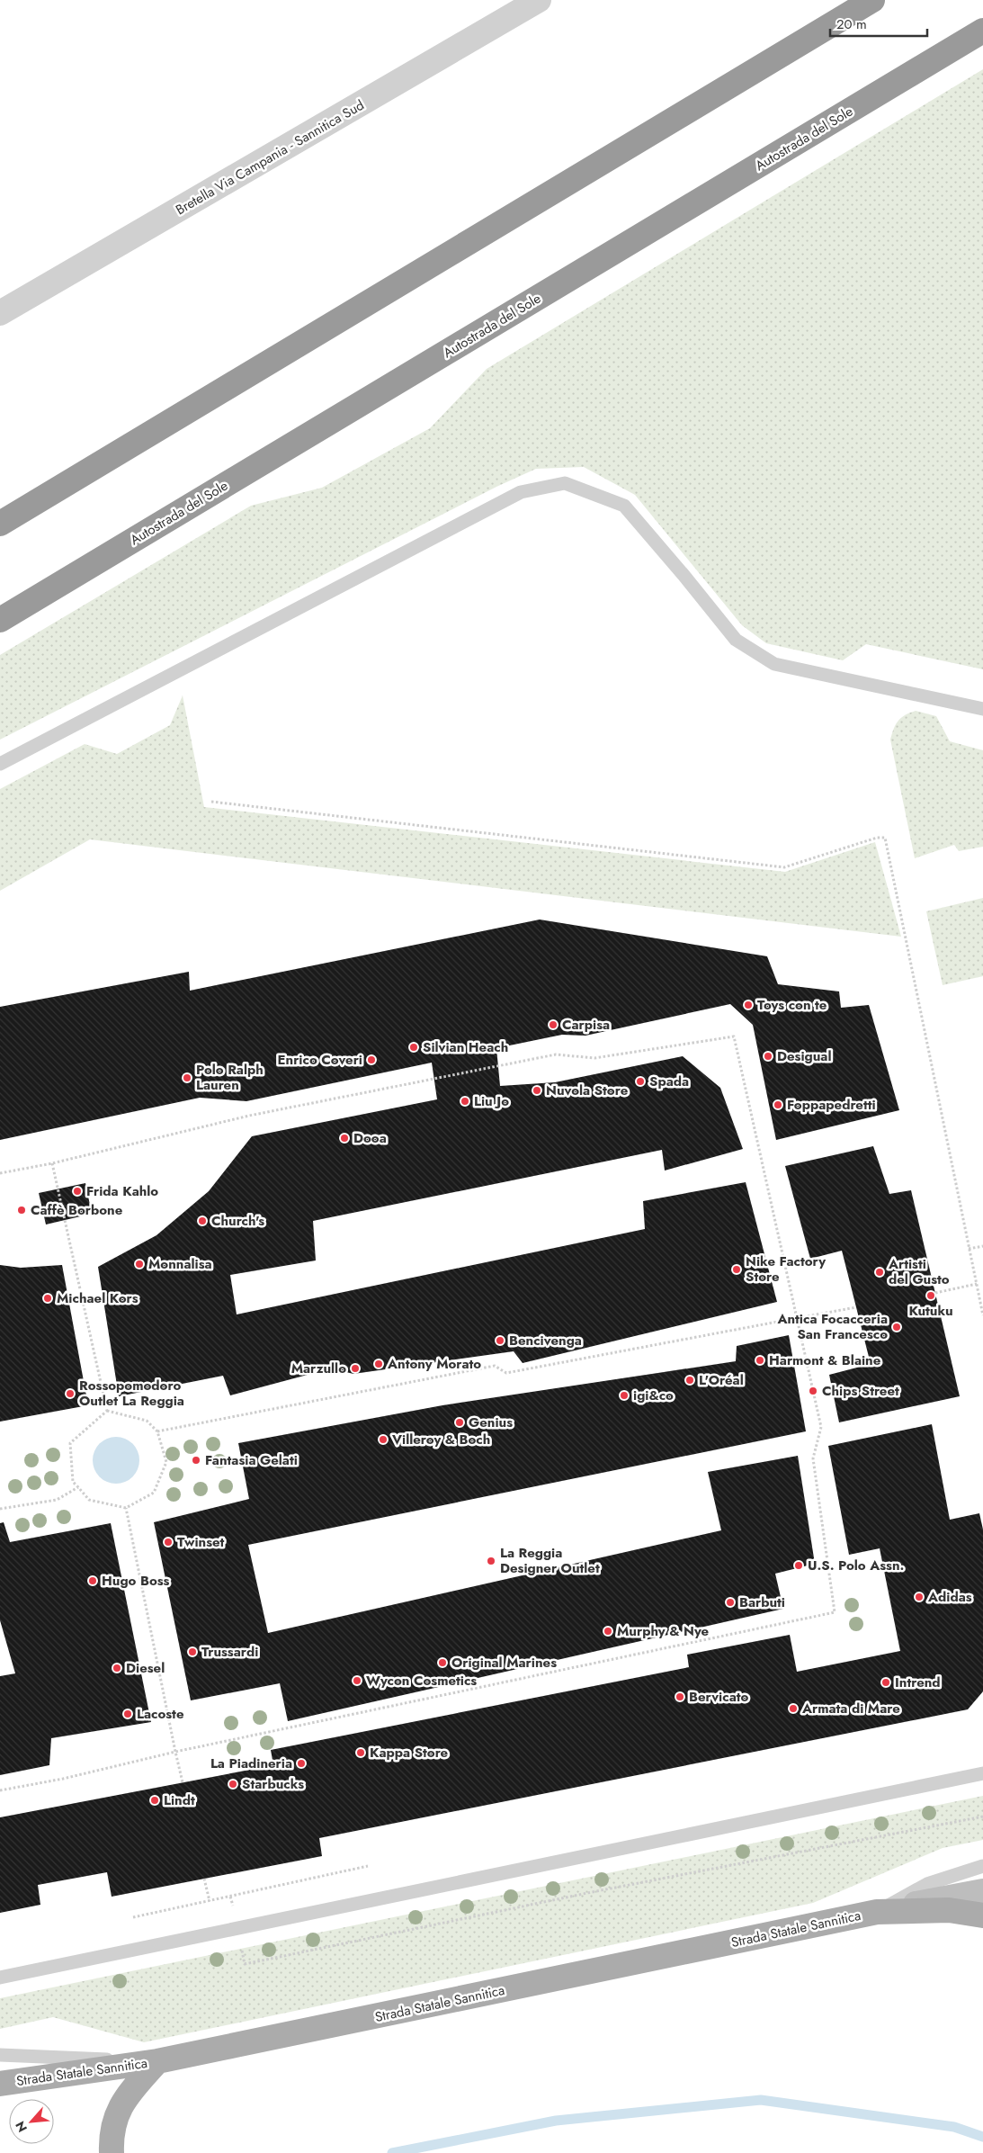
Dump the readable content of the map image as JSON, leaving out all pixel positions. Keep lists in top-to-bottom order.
{
  "streets": {
    "highway": ["Autostrada del Sole"],
    "main road": ["Strada Statale Sannitica"],
    "street": ["Bretella Via Campania - Sannitica Sud"]
  },
  "places": [
    "Toys con te",
    "Carpisa",
    "Silvian Heach",
    "Desigual",
    "Enrico Coveri",
    "Polo Ralph Lauren",
    "Spada",
    "Nuvola Store",
    "Liu Jo",
    "Foppapedretti",
    "Dooa",
    "Frida Kahlo",
    "Caffè Borbone",
    "Church's",
    "Monnalisa",
    "Nike Factory Store",
    "Artisti del Gusto",
    "Kutuku",
    "Michael Kors",
    "Antica Focacceria San Francesco",
    "Bencivenga",
    "Harmont & Blaine",
    "Antony Morato",
    "Marzullo",
    "L'Oréal",
    "Chips Street",
    "Rossopomodoro Outlet La Reggia",
    "igi&co",
    "Genius",
    "Villeroy & Boch",
    "Fantasia Gelati",
    "Twinset",
    "La Reggia Designer Outlet",
    "U.S. Polo Assn.",
    "Hugo Boss",
    "Adidas",
    "Barbuti",
    "Murphy & Nye",
    "Trussardi",
    "Original Marines",
    "Diesel",
    "Wycon Cosmetics",
    "Intrend",
    "Bervicato",
    "Armata di Mare",
    "Lacoste",
    "Kappa Store",
    "La Piadineria",
    "Starbucks",
    "Lindt"
  ],
  "scale_bar": "20 m",
  "north": "bottom left"
}
